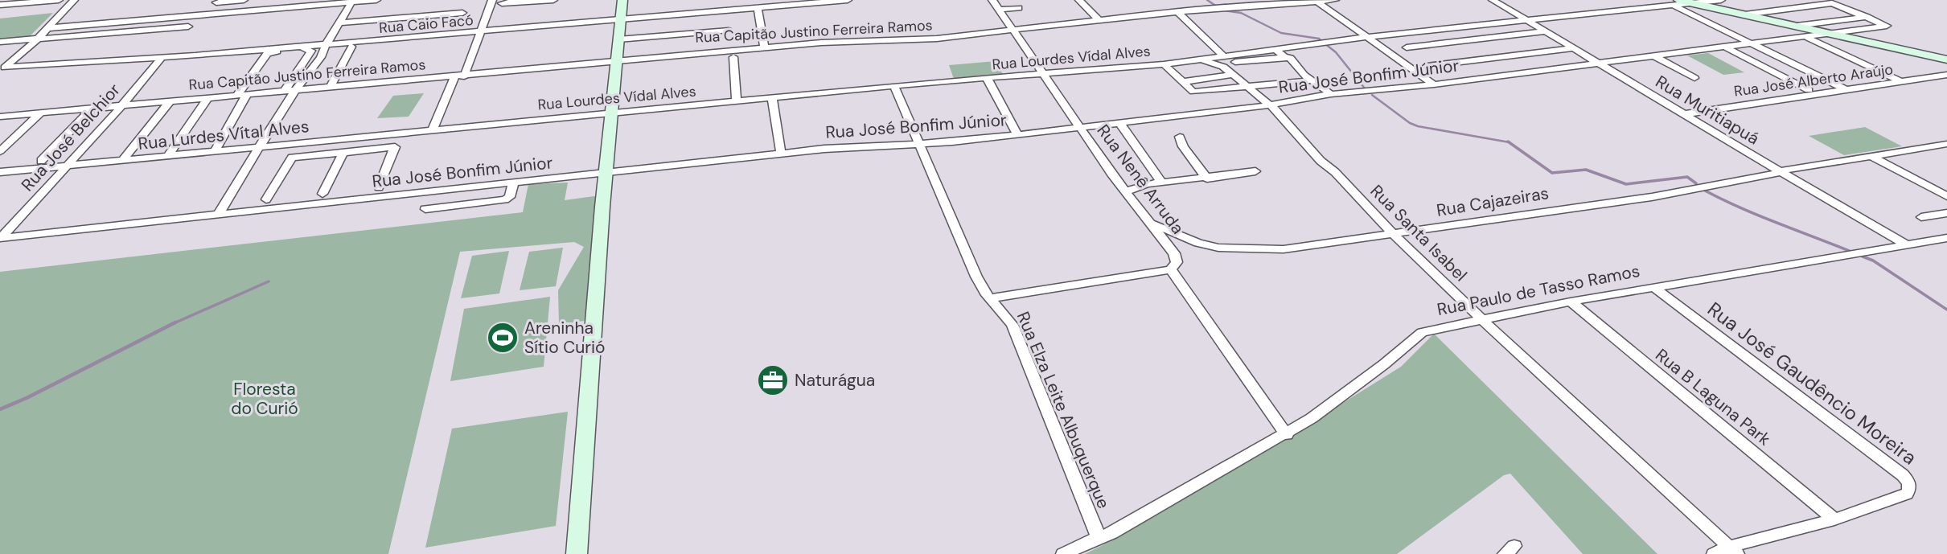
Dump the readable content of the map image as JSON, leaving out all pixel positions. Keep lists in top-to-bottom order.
{
  "streets": {
    "street": [
      "Rua Caio Facó",
      "Rua Capitão Justino Ferreira Ramos",
      "Rua Lourdes Vídal Alves",
      "Rua José Bonfim Júnior",
      "Rua José Alberto Araújo",
      "Rua Muritiapuá",
      "Rua Lurdes Vítal Alves",
      "Rua José Belchior",
      "Rua Nenê Arruda",
      "Rua Cajazeiras",
      "Rua Santa Isabel",
      "Rua Paulo de Tasso Ramos",
      "Rua José Gaudêncio Moreira",
      "Rua B Laguna Park",
      "Rua Elza Leite Albuquerque"
    ]
  },
  "crossings": [
    ["Rua Caio Facó", "Rua José Belchior"],
    ["Rua Capitão Justino Ferreira Ramos", "Rua José Belchior"],
    ["Rua Capitão Justino Ferreira Ramos", "Rua Nenê Arruda"],
    ["Rua Lourdes Vídal Alves", "Rua Muritiapuá"],
    ["Rua Lourdes Vídal Alves", "Rua Lurdes Vítal Alves"],
    ["Rua Lourdes Vídal Alves", "Rua Nenê Arruda"],
    ["Rua Lourdes Vídal Alves", "Rua Santa Isabel"],
    ["Rua Lourdes Vídal Alves", "Rua Elza Leite Albuquerque"],
    ["Rua José Bonfim Júnior", "Rua Muritiapuá"],
    ["Rua José Bonfim Júnior", "Rua José Belchior"],
    ["Rua José Bonfim Júnior", "Rua Nenê Arruda"],
    ["Rua José Bonfim Júnior", "Rua Santa Isabel"],
    ["Rua José Bonfim Júnior", "Rua Elza Leite Albuquerque"],
    ["Rua José Alberto Araújo", "Rua Muritiapuá"],
    ["Rua Muritiapuá", "Rua Cajazeiras"],
    ["Rua Muritiapuá", "Rua Paulo de Tasso Ramos"],
    ["Rua Lurdes Vítal Alves", "Rua José Belchior"],
    ["Rua Nenê Arruda", "Rua Cajazeiras"],
    ["Rua Nenê Arruda", "Rua Paulo de Tasso Ramos"],
    ["Rua Cajazeiras", "Rua Santa Isabel"],
    ["Rua Santa Isabel", "Rua Paulo de Tasso Ramos"],
    ["Rua Santa Isabel", "Rua José Gaudêncio Moreira"],
    ["Rua Paulo de Tasso Ramos", "Rua José Gaudêncio Moreira"],
    ["Rua Paulo de Tasso Ramos", "Rua B Laguna Park"],
    ["Rua Paulo de Tasso Ramos", "Rua Elza Leite Albuquerque"],
    ["Rua José Gaudêncio Moreira", "Rua B Laguna Park"]
  ],
  "parks": ["Floresta do Curió"],
  "places": {
    "sports": ["Areninha Sítio Curió"],
    "office": ["Naturágua"]
  }
}
